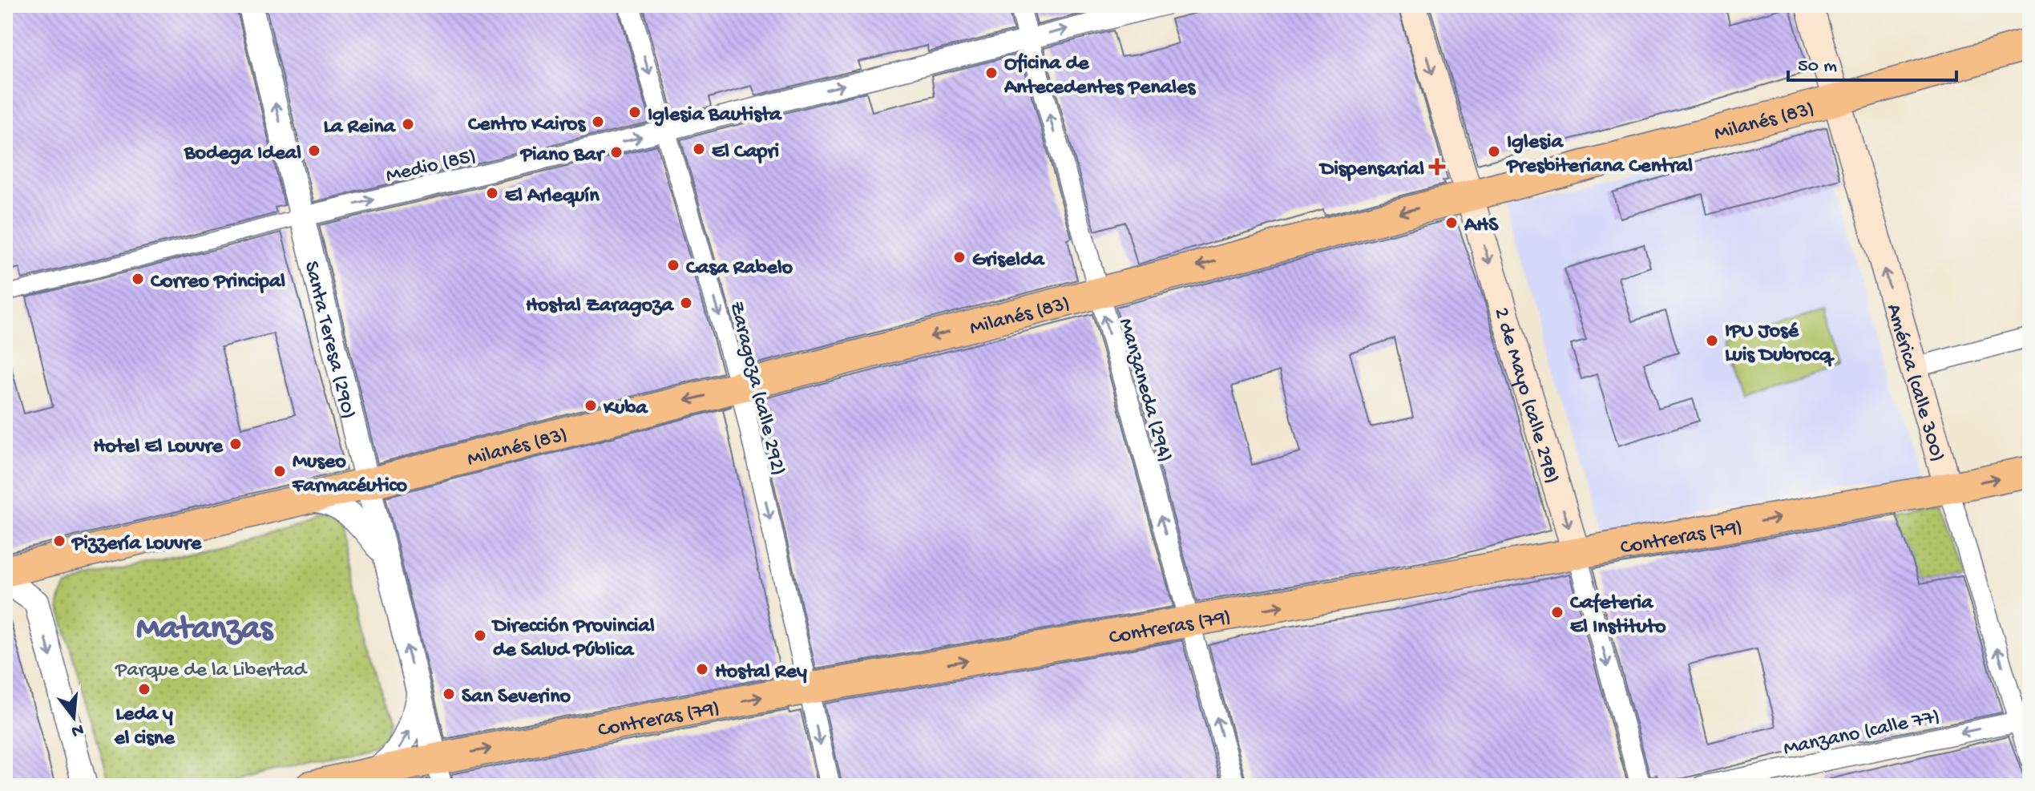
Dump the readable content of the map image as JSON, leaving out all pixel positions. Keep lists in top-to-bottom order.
{
  "streets": {
    "main road": [
      "Milanés (83)",
      "América (calle 300)",
      "2 de Mayo (calle 298)",
      "Contreras (79)"
    ],
    "street": [
      "Medio (85)",
      "Santa Teresa (290)",
      "Zaragoza (calle 292)",
      "Manzaneda (294)",
      "Manzano (calle 77)"
    ]
  },
  "crossings": [
    ["Milanés (83)", "Santa Teresa (290)"],
    ["Milanés (83)", "América (calle 300)"],
    ["Milanés (83)", "Zaragoza (calle 292)"],
    ["Milanés (83)", "Manzaneda (294)"],
    ["Milanés (83)", "2 de Mayo (calle 298)"],
    ["Medio (85)", "Santa Teresa (290)"],
    ["Medio (85)", "Zaragoza (calle 292)"],
    ["Medio (85)", "Manzaneda (294)"],
    ["Santa Teresa (290)", "Contreras (79)"],
    ["América (calle 300)", "Contreras (79)"],
    ["América (calle 300)", "Manzano (calle 77)"],
    ["Zaragoza (calle 292)", "Contreras (79)"],
    ["Manzaneda (294)", "Contreras (79)"],
    ["2 de Mayo (calle 298)", "Contreras (79)"]
  ],
  "one_way": [
    "Milanés (83)",
    "Medio (85)",
    "Santa Teresa (290)",
    "América (calle 300)",
    "Zaragoza (calle 292)",
    "Manzaneda (294)",
    "2 de Mayo (calle 298)",
    "Contreras (79)",
    "Manzano (calle 77)"
  ],
  "districts": ["Matanzas"],
  "parks": ["Parque de la Libertad"],
  "places": {
    "other": [
      "Oficina de Antecedentes Penales",
      "Iglesia Bautista",
      "Centro Kairos",
      "La Reina",
      "El Capri",
      "Bodega Ideal",
      "Iglesia Presbiteriana Central",
      "Piano Bar",
      "El Arlequín",
      "AHS",
      "Griselda",
      "Casa Rabelo",
      "Correo Principal",
      "Hostal Zaragoza",
      "IPU José Luis Dubrocq",
      "Kuba",
      "Hotel El Louvre",
      "Museo Farmacéutico",
      "Pizzería Louvre",
      "Cafeteria El Instituto",
      "Dirección Provincial de Salud Pública",
      "Hostal Rey",
      "Leda y el cisne",
      "San Severino"
    ],
    "health": ["Dispensarial"]
  },
  "scale_bar": "50 m",
  "north": "bottom"
}
